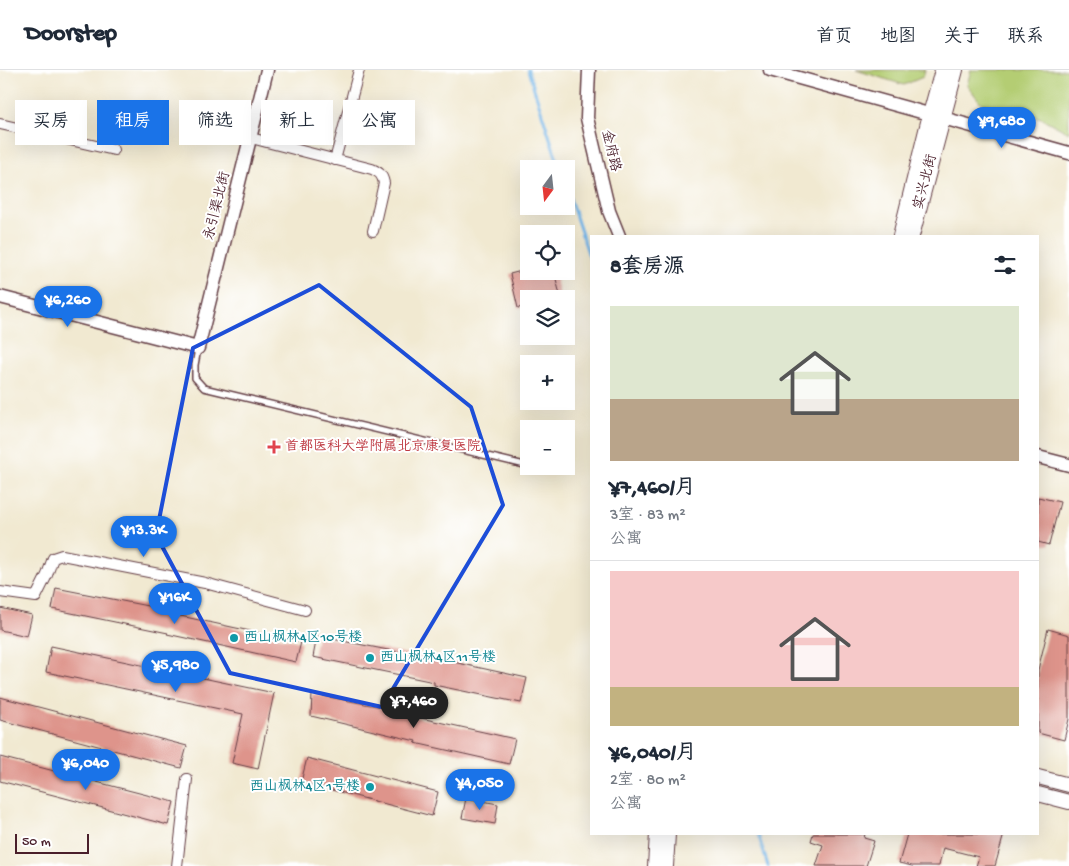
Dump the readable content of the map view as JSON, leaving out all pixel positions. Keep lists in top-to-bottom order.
{
  "streets": {
    "main road": ["实兴北街"],
    "street": ["金府路", "永引渠北街"]
  },
  "places": {
    "health": ["首都医科大学附属北京康复医院"],
    "other": ["西山枫林4区10号楼", "西山枫林4区11号楼", "西山枫林4区1号楼"]
  },
  "scale_bar": "50 m",
  "north": "bottom",
  "page": {
    "header": "Doorstep",
    "nav": [
      "首页",
      "地图",
      "关于",
      "联系"
    ],
    "chip": [
      "买房",
      "租房",
      "筛选",
      "新上",
      "公寓"
    ],
    "price": [
      "¥9,680",
      "¥6,260",
      "¥13.3K",
      "¥16K",
      "¥5,980",
      "¥7,460",
      "¥6,040",
      "¥4,050"
    ],
    "map_buttons": ["+", "−"],
    "heading": "8套房源",
    "list": [
      {
        "name": "¥7,460/月",
        "note": "3室 · 83 m² · 公寓"
      },
      {
        "name": "¥6,040/月",
        "note": "2室 · 80 m² · 公寓"
      }
    ],
    "scale": "50 m"
  }
}
